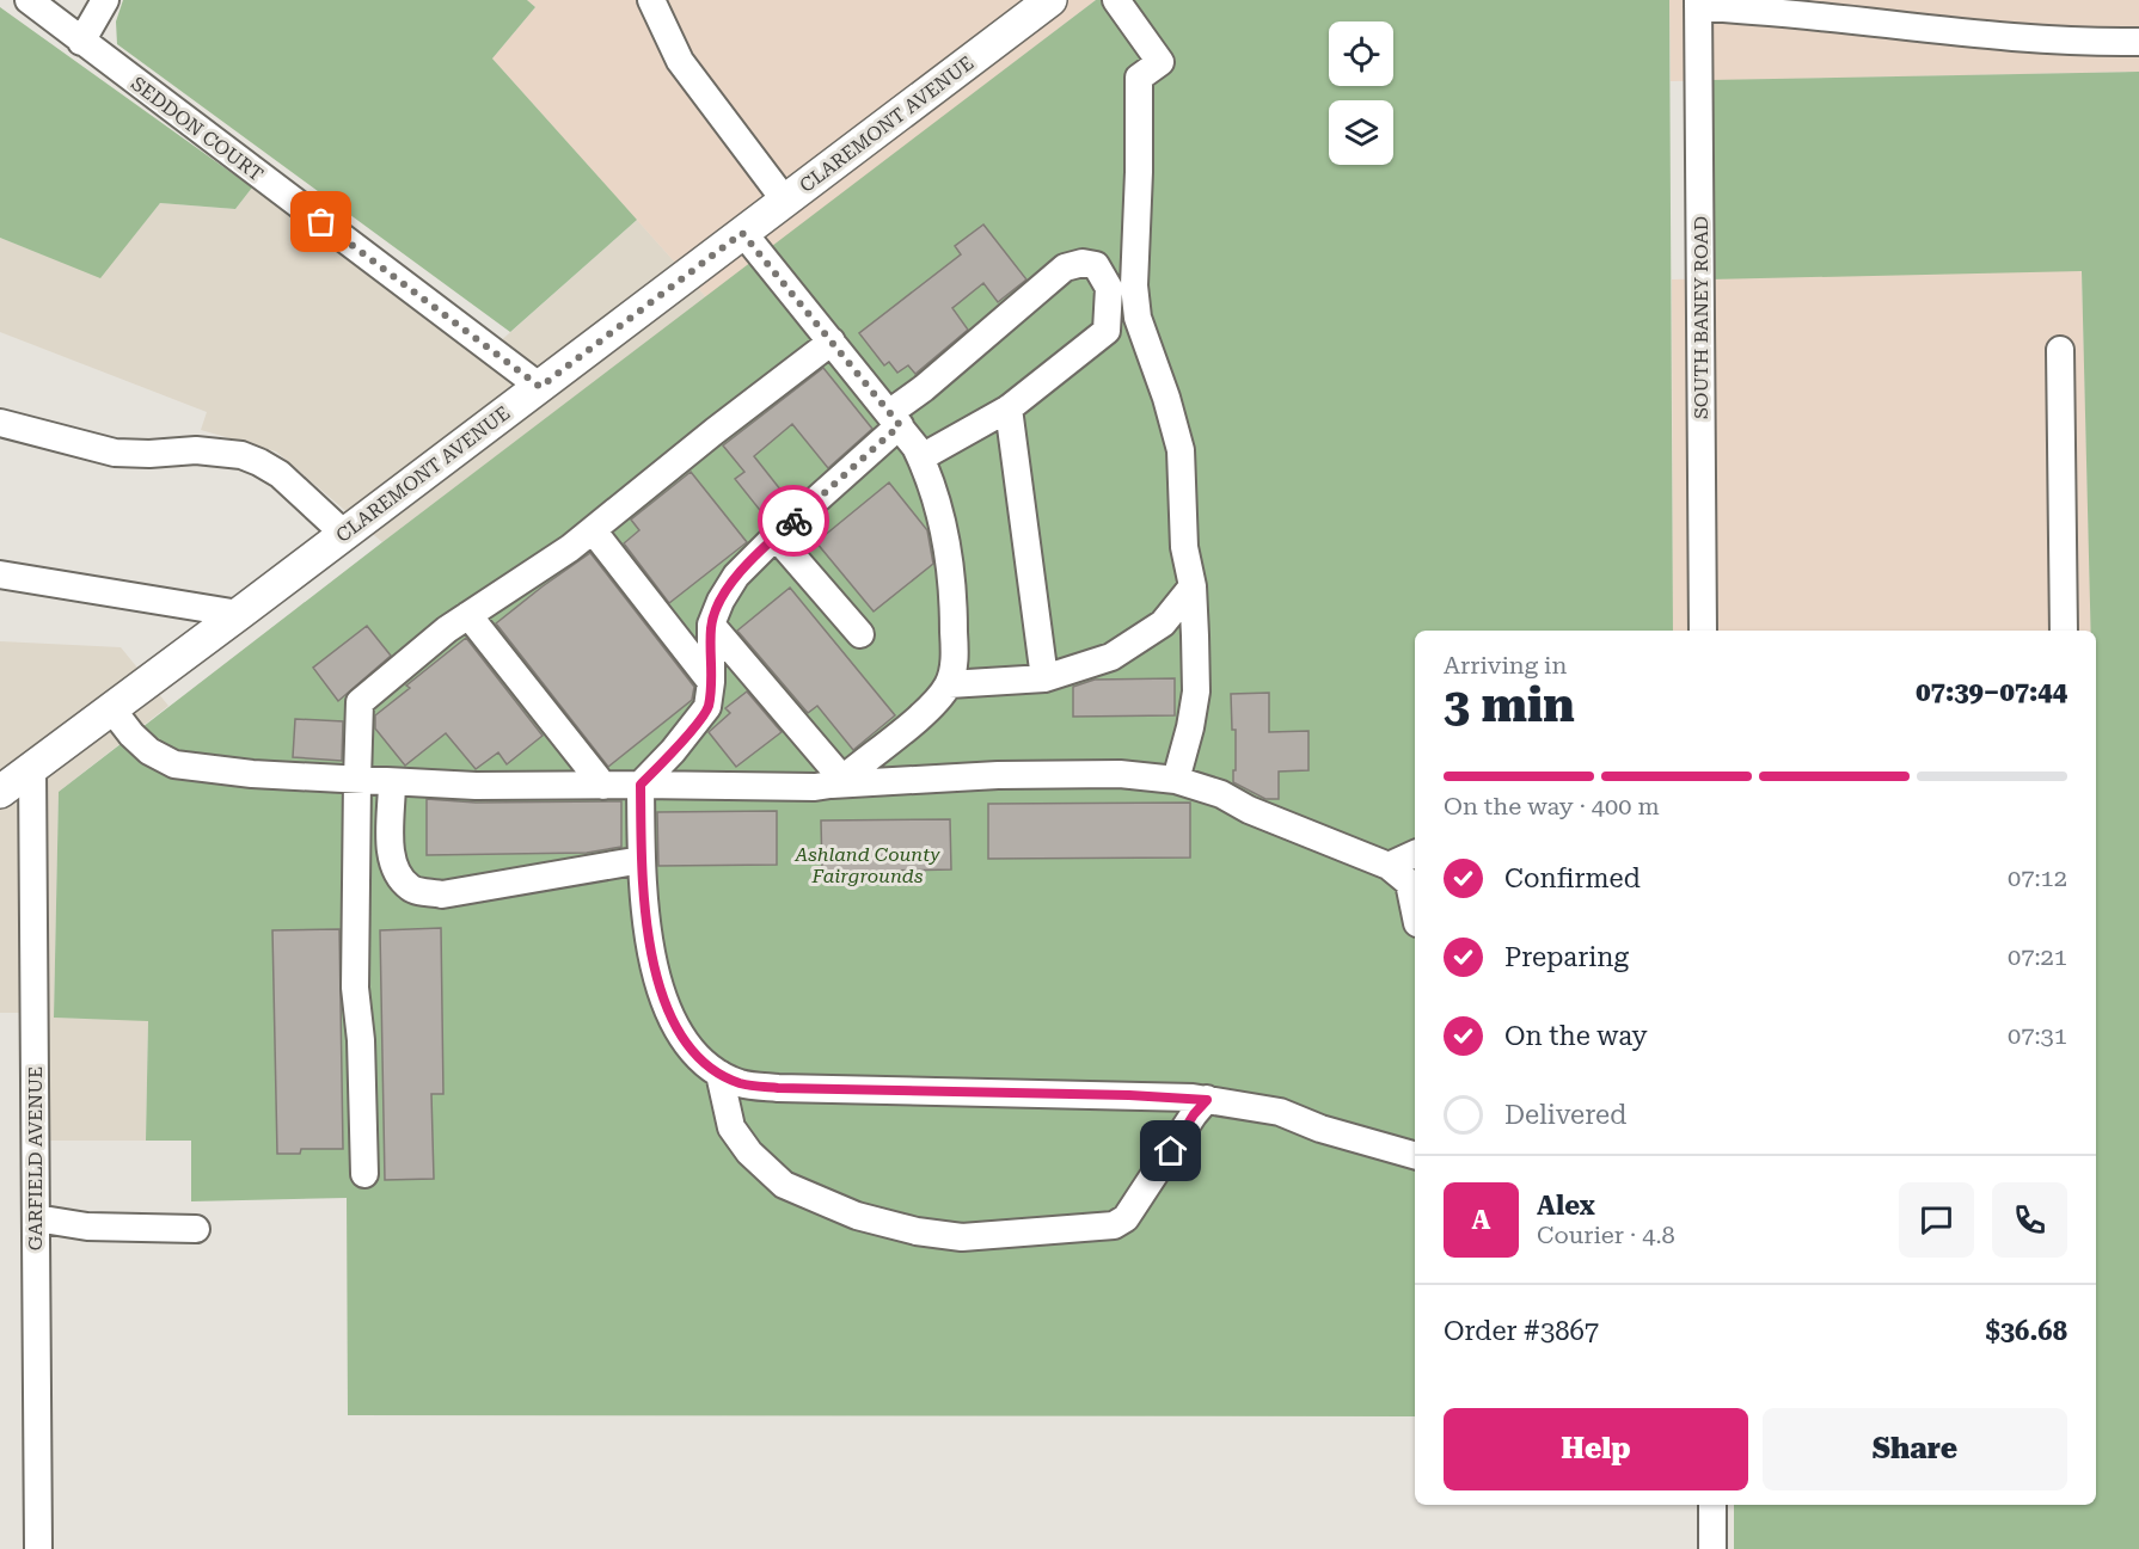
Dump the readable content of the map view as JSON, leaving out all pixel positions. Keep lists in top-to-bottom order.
{
  "streets": {
    "main road": ["CLAREMONT AVENUE"],
    "street": ["SEDDON COURT", "SOUTH BANEY ROAD", "GARFIELD AVENUE"]
  },
  "crossings": [
    ["CLAREMONT AVENUE", "SEDDON COURT"],
    ["CLAREMONT AVENUE", "GARFIELD AVENUE"]
  ],
  "parks": ["Ashland County Fairgrounds"],
  "page": {
    "heading": ["3 min", "Arriving in", "07:39–07:44"],
    "panel": [
      "Alex",
      "Courier · 4.8",
      "Order #3867",
      "$36.68"
    ],
    "bar": "On the way · 400 m",
    "list": [
      ["Confirmed", "07:12"],
      ["Preparing", "07:21"],
      ["On the way", "07:31"],
      "Delivered"
    ],
    "round": "A",
    "buttons": ["Help", "Share"]
  }
}
